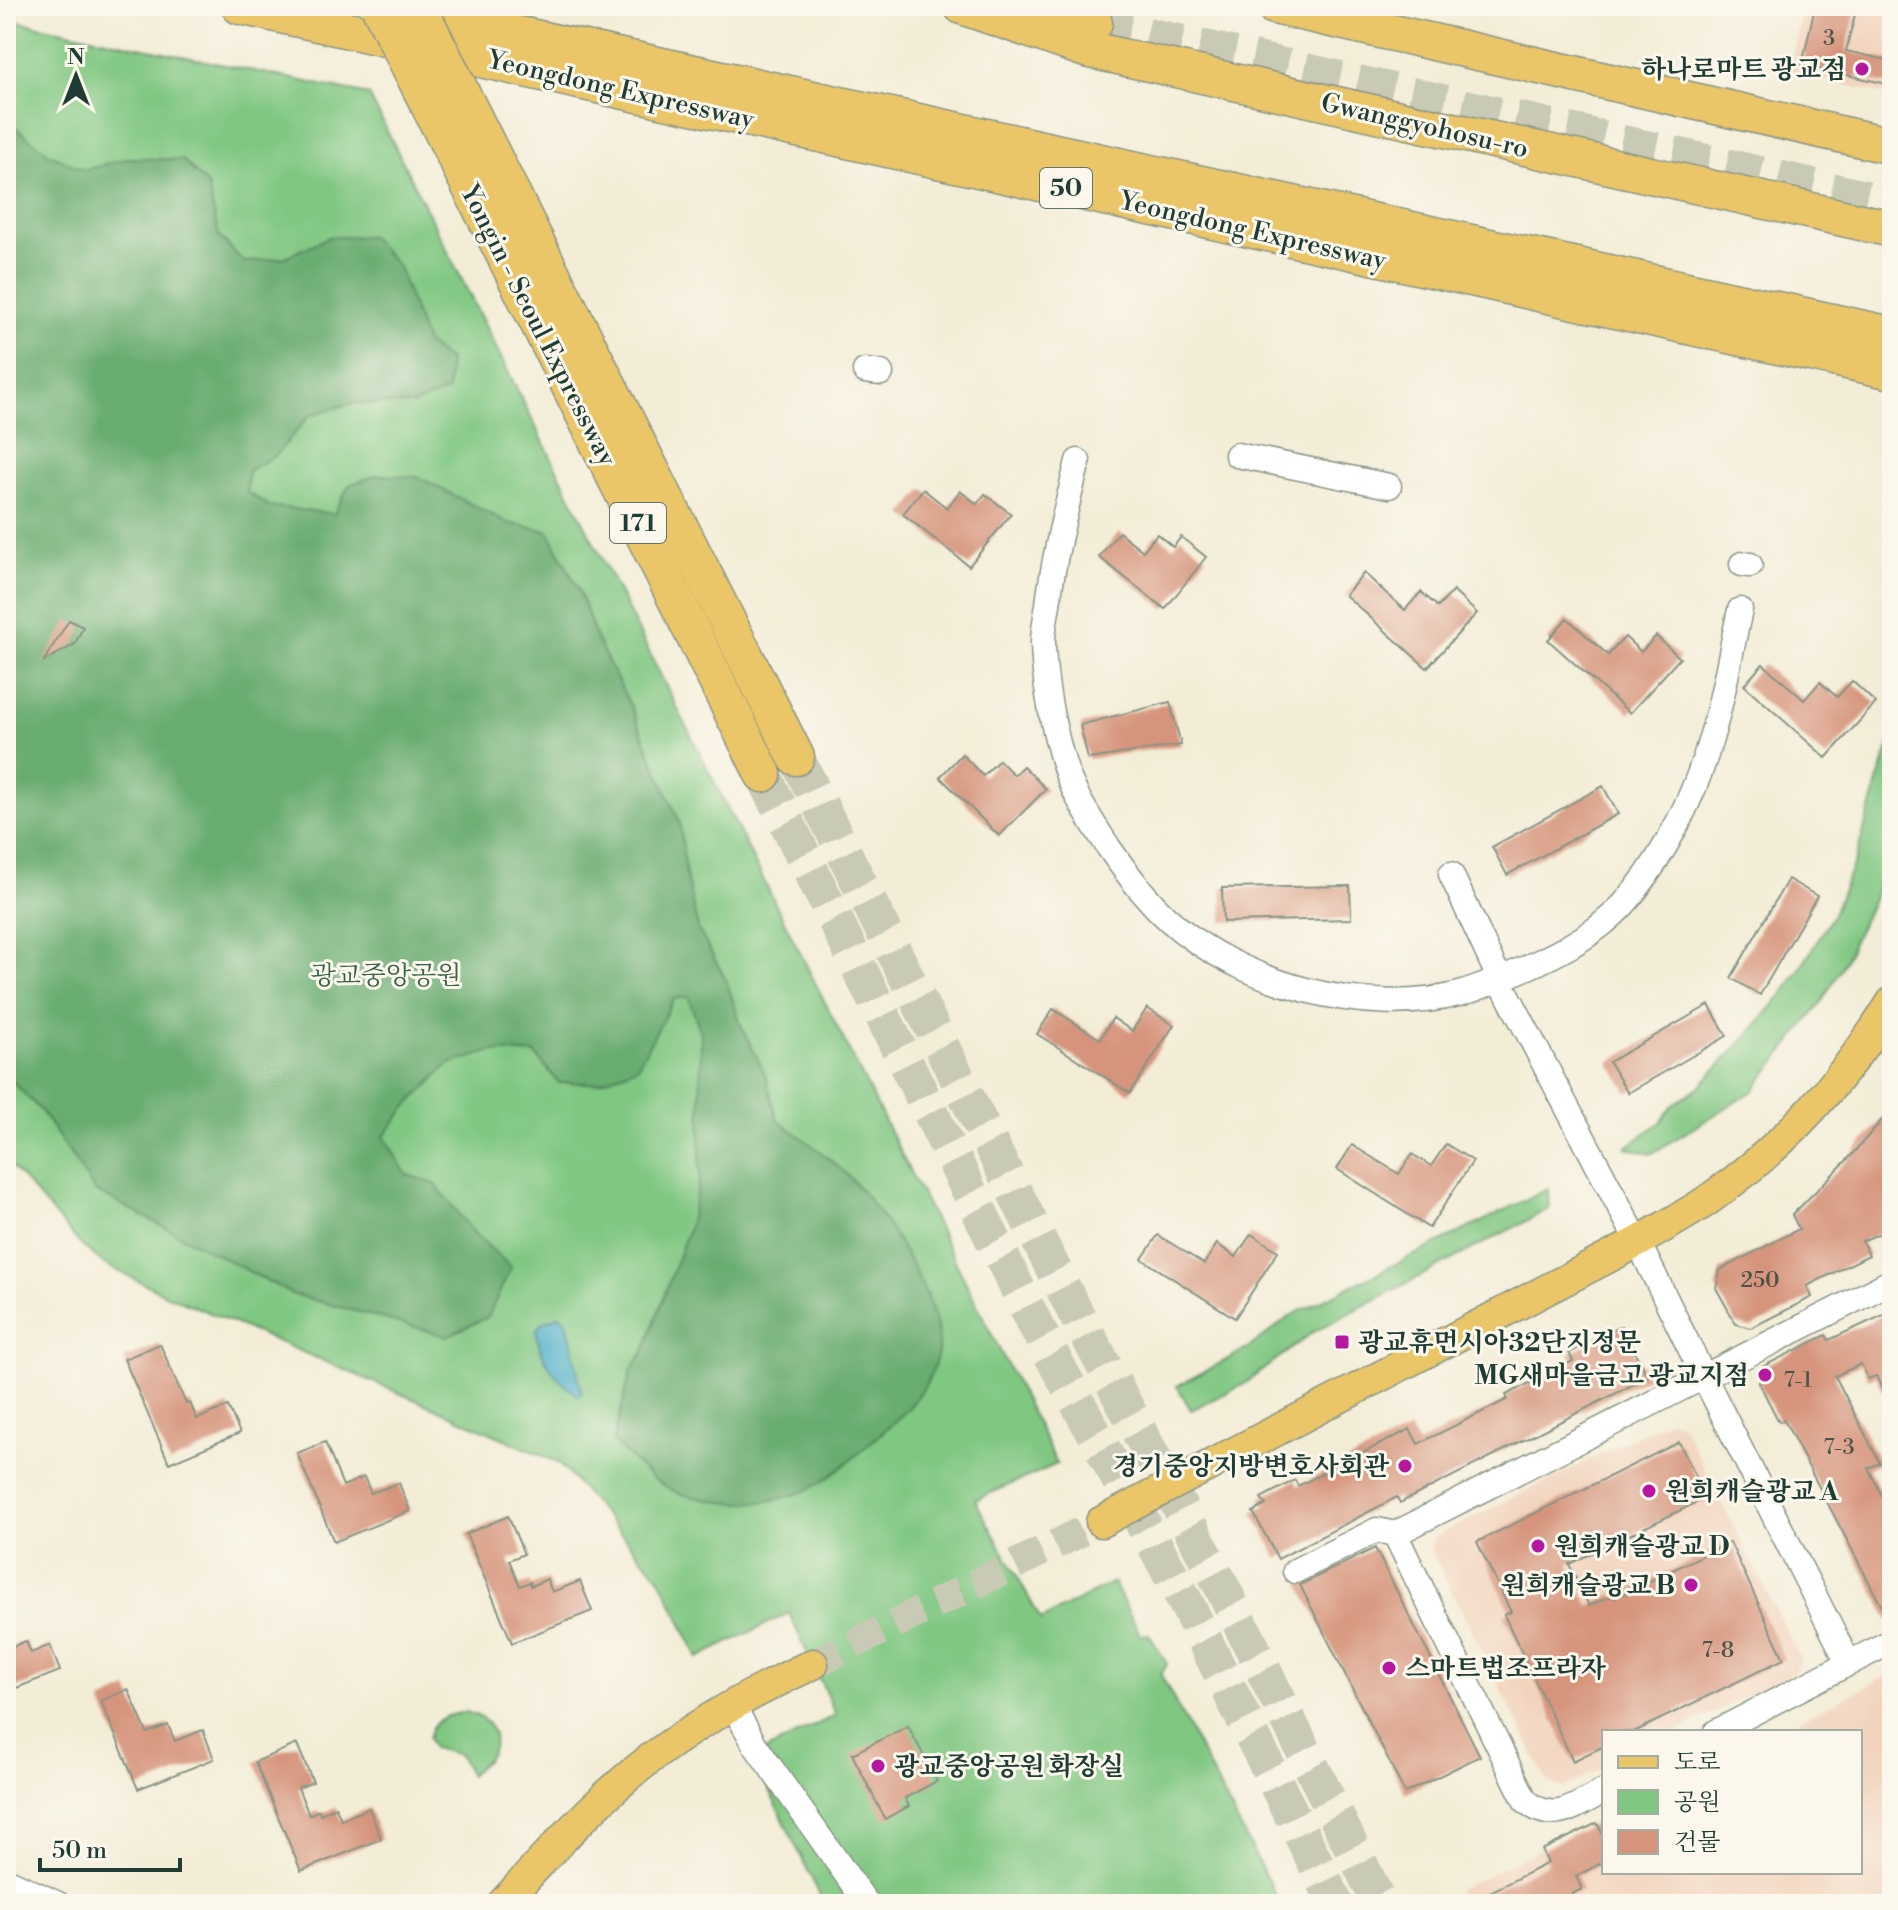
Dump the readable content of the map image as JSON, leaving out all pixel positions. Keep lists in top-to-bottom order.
{
  "streets": {
    "highway": [
      "Yeongdong Expressway",
      "Gwanggyohosu-ro",
      "50",
      "Yongin - Seoul Expressway",
      "171"
    ]
  },
  "parks": ["광교중앙공원"],
  "places": {
    "other": [
      "하나로마트 광교점",
      "MG새마을금고 광교지점",
      "경기중앙지방변호사회관",
      "원희캐슬광교 A",
      "원희캐슬광교 D",
      "원희캐슬광교 B",
      "스마트법조프라자",
      "광교중앙공원 화장실"
    ],
    "transit": ["광교휴먼시아32단지정문"]
  },
  "house_numbers": [
    "3",
    "250",
    "7-1",
    "7-3",
    "7-8"
  ],
  "legend": ["도로", "공원", "건물"],
  "scale_bar": "50 m",
  "north": "top"
}
